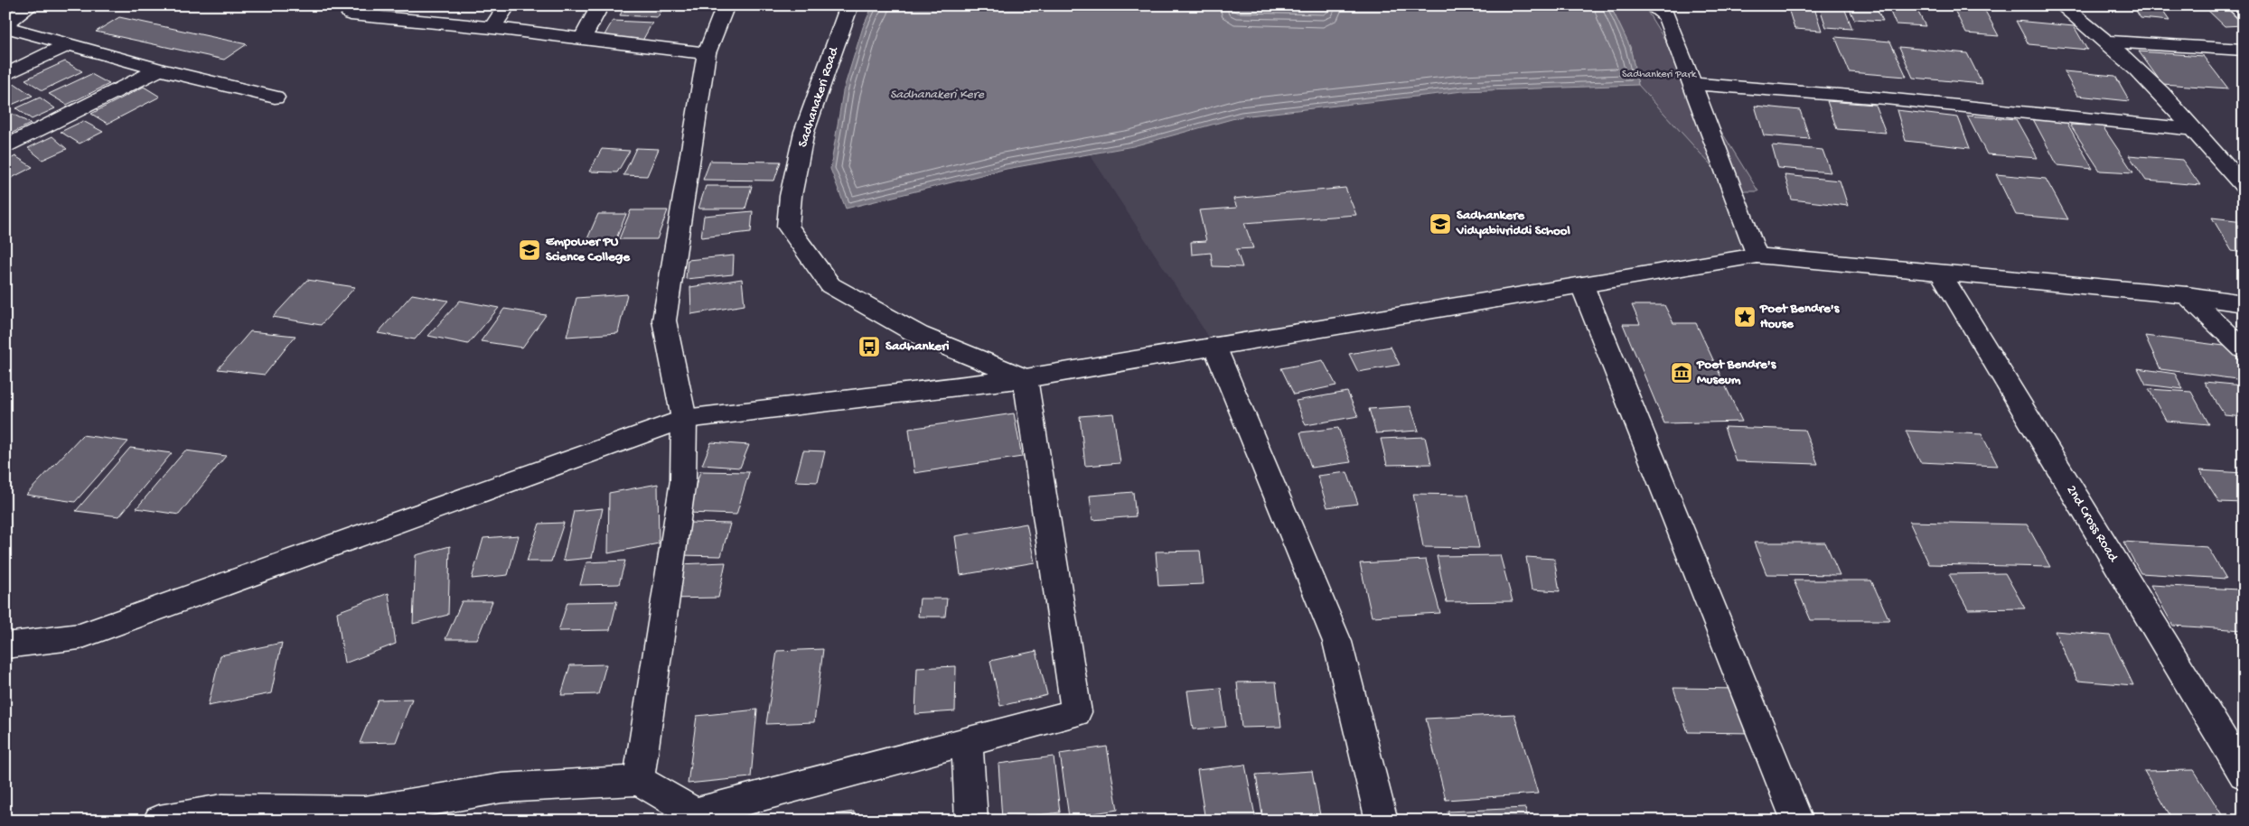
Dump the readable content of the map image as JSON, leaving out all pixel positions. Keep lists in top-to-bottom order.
{
  "streets": {
    "street": ["Sadhanakeri Road", "2nd Cross Road"]
  },
  "water": ["Sadhanakeri Kere"],
  "parks": ["Sadhankeri Park"],
  "places": {
    "school or university": ["Sadhankere Vidyabivriddi School", "Empower PU Science College"],
    "place": ["Poet Bendre's House"],
    "bus stop": ["Sadhankeri"],
    "museum": ["Poet Bendre's Museum"]
  }
}
